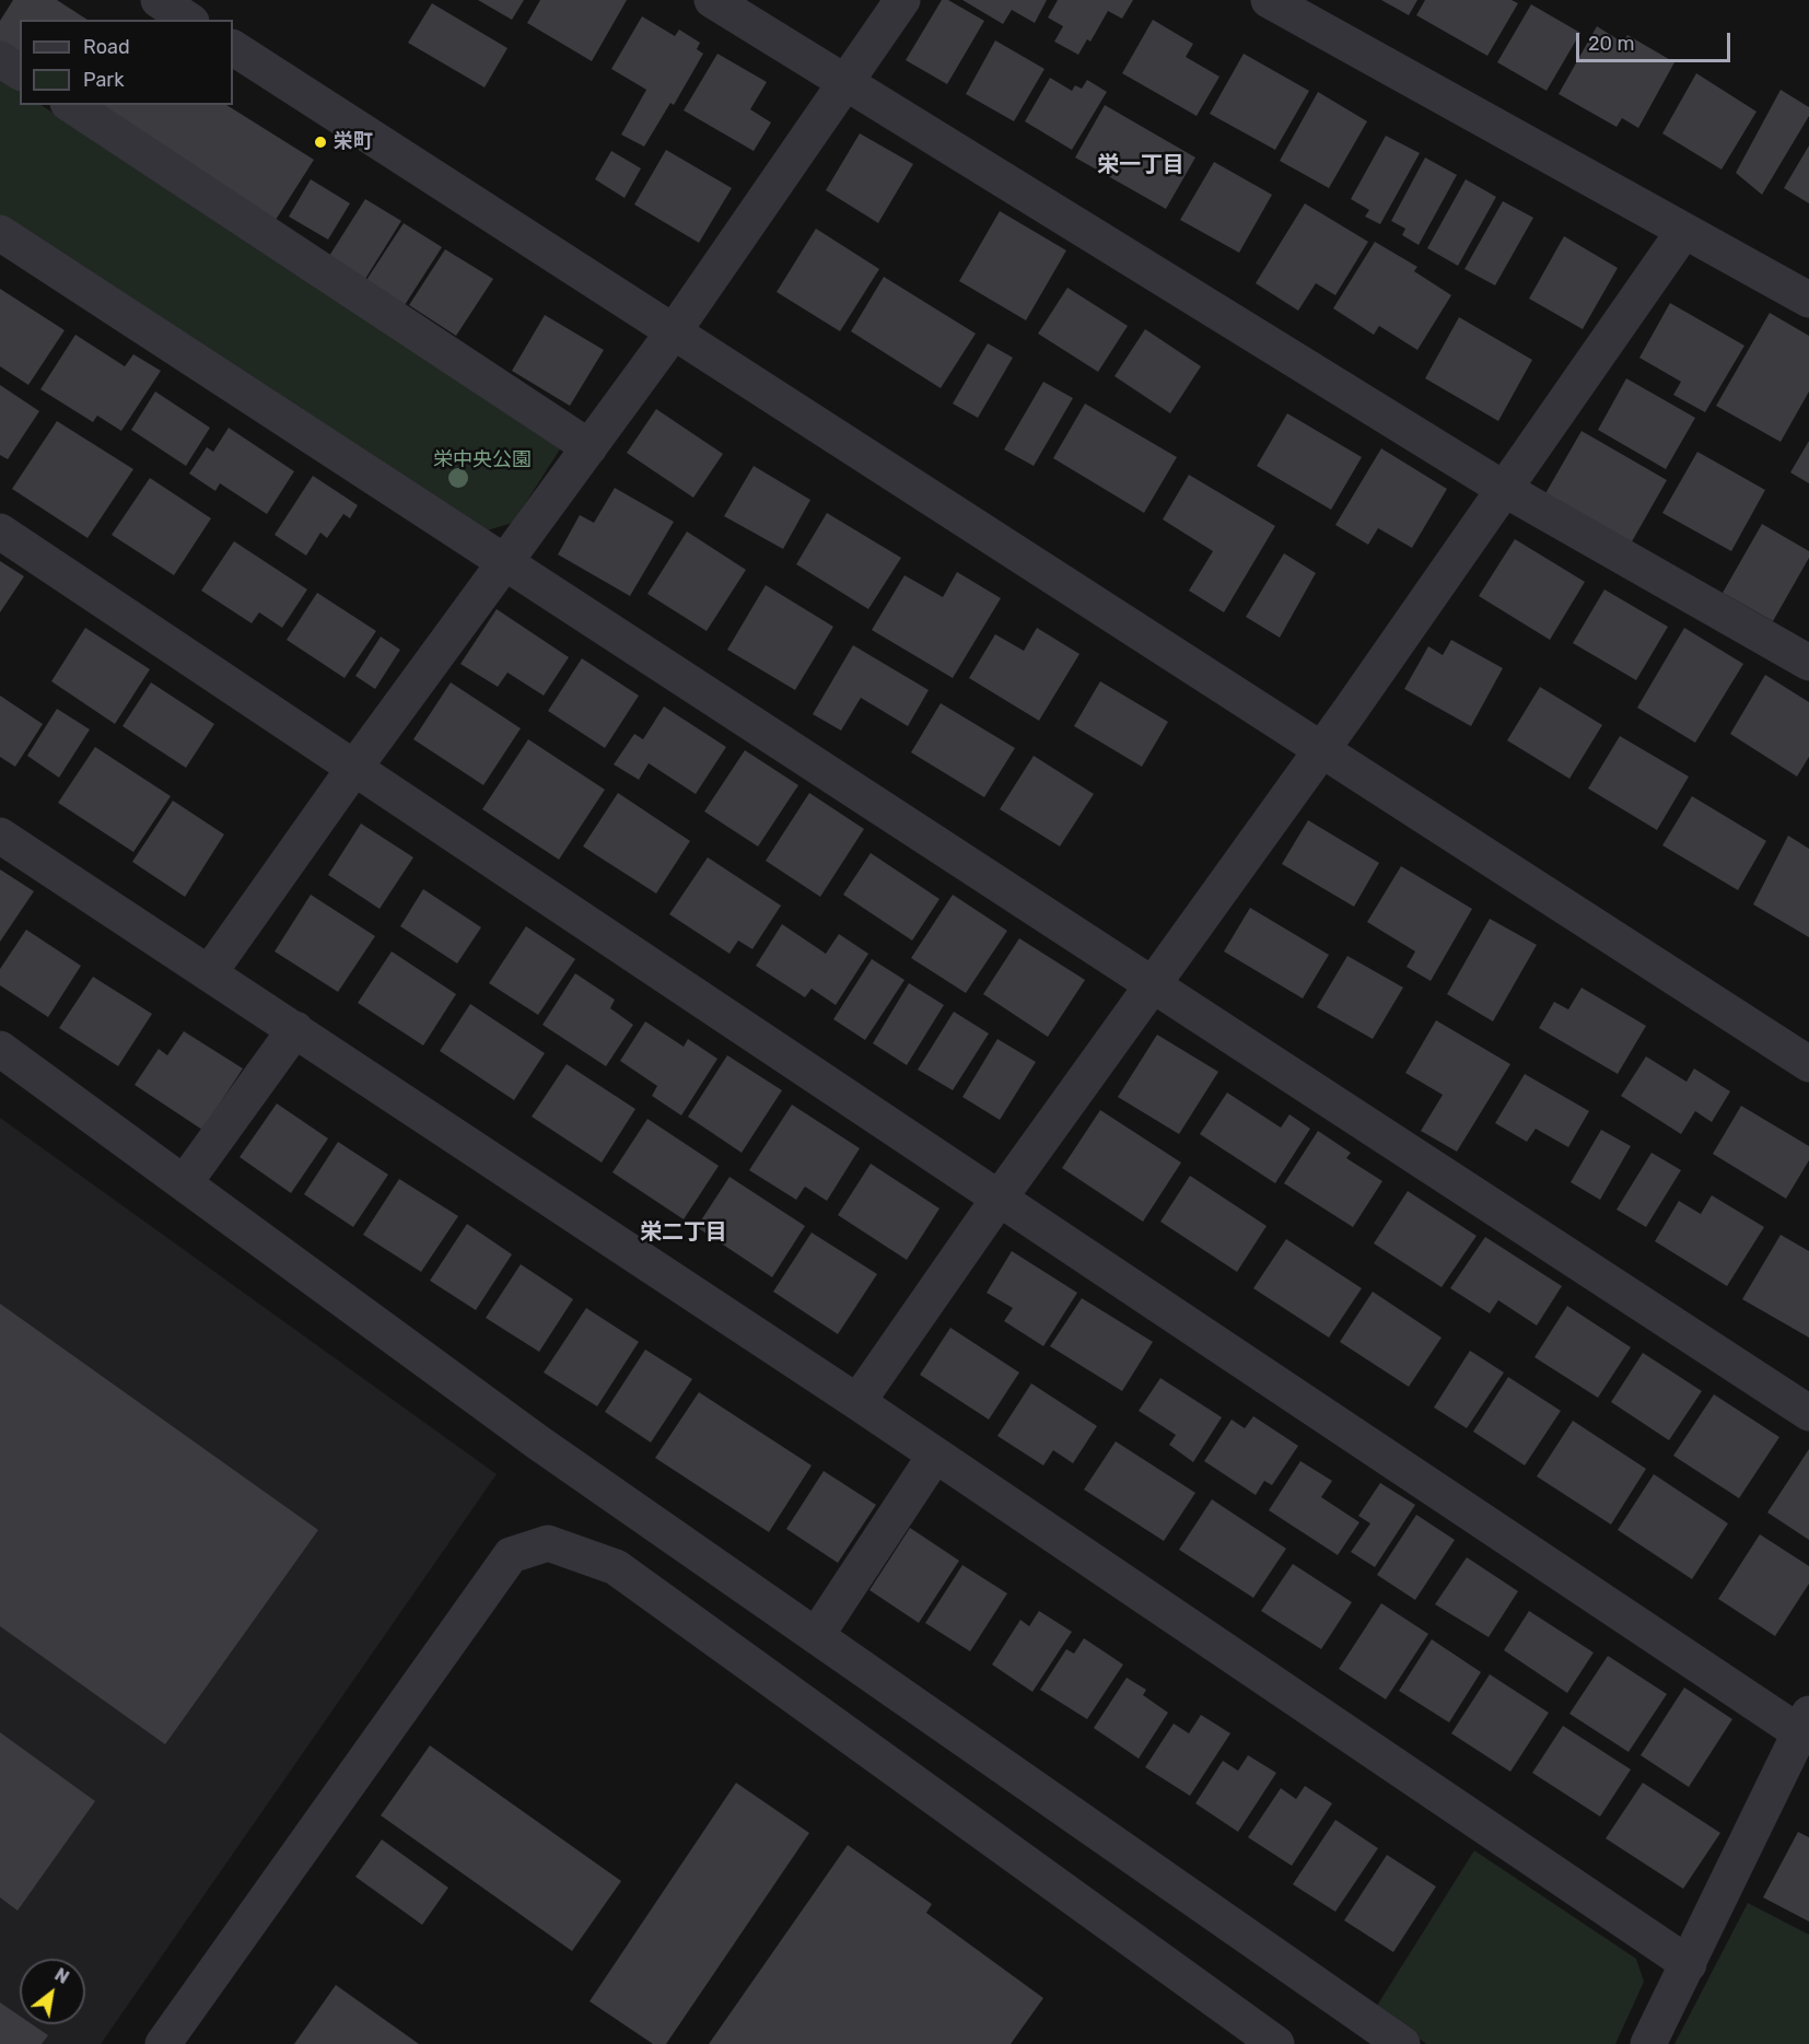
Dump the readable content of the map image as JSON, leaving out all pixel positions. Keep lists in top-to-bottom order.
{
  "districts": ["栄一丁目", "栄二丁目"],
  "parks": ["栄中央公園"],
  "places": ["栄町"],
  "legend": ["Road", "Park"],
  "scale_bar": "20 m",
  "north": "top right"
}
